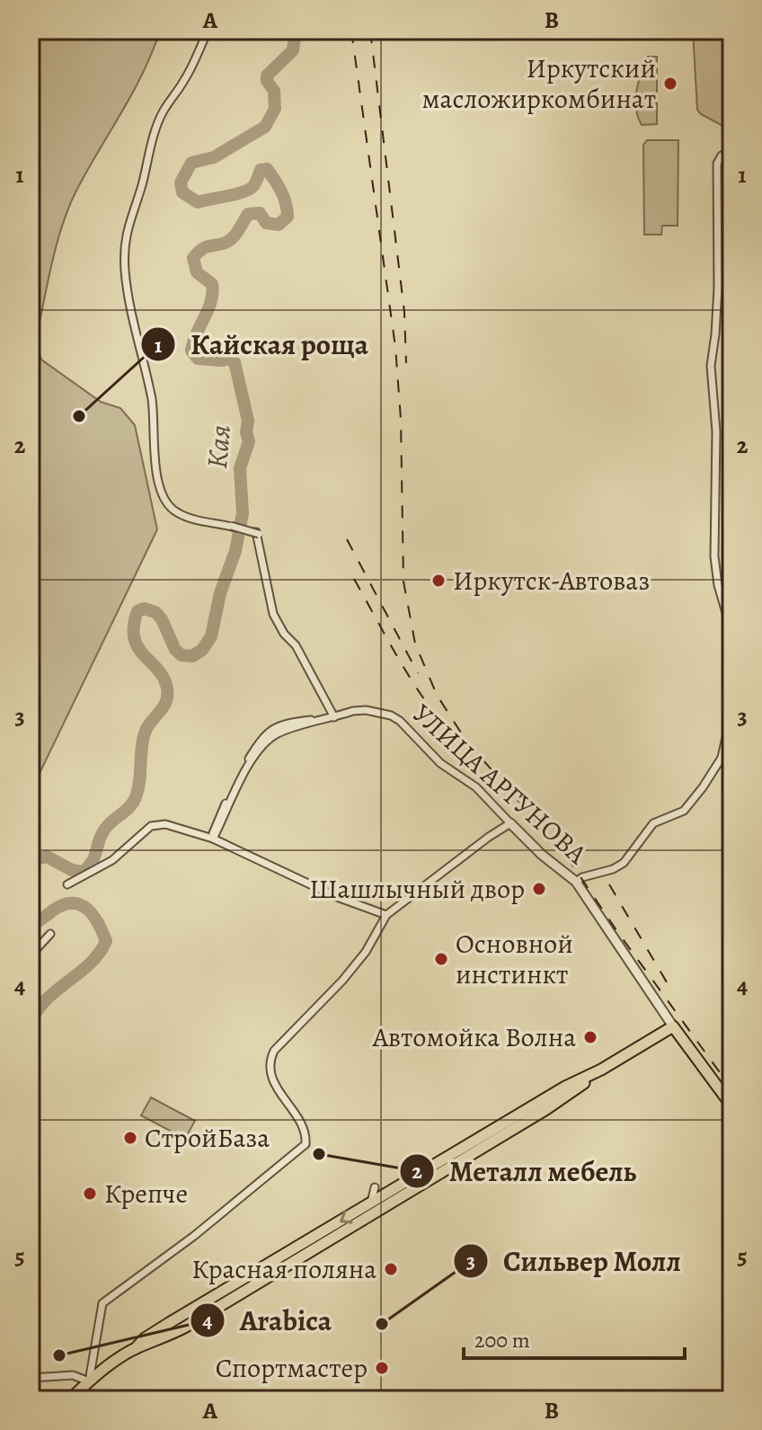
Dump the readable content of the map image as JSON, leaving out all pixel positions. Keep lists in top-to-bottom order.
{
  "streets": {
    "main road": ["УЛИЦА АРГУНОВА"]
  },
  "water": ["Кая"],
  "places": [
    "Иркутский масложиркомбинат",
    "Кайская роща",
    "Иркутск-Автоваз",
    "Шашлычный двор",
    "Основной инстинкт",
    "Автомойка Волна",
    "СтройБаза",
    "Металл мебель",
    "Крепче",
    "Красная поляна",
    "Сильвер Молл",
    "Arabica",
    "Спортмастер"
  ],
  "scale_bar": "200 m",
  "grid": {
    "columns": ["A", "B"],
    "rows": [
      "1",
      "2",
      "3",
      "4",
      "5"
    ]
  }
}
